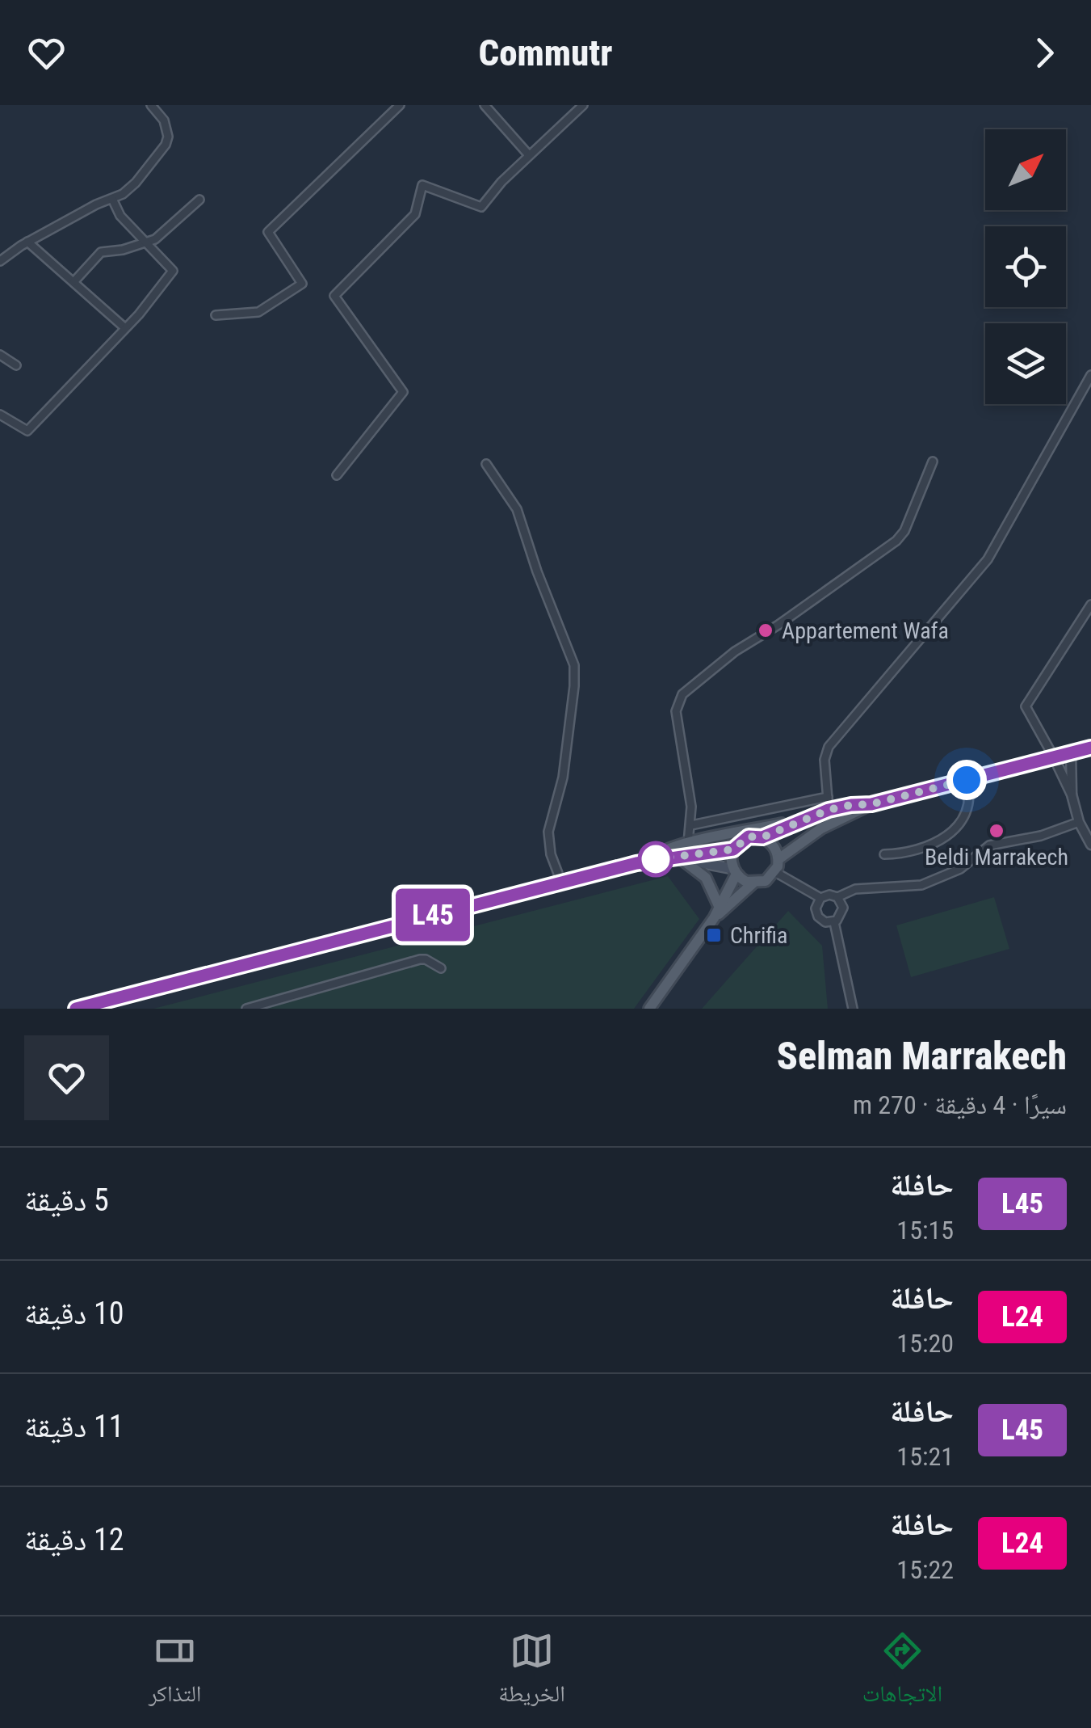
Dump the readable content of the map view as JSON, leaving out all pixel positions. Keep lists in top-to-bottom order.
{
  "places": {
    "other": ["Appartement Wafa", "Beldi Marrakech"],
    "transit": ["Chrifia"]
  },
  "lines": ["bus line L45"],
  "north": "top right",
  "page": {
    "header": "Commutr",
    "on_map": "L45",
    "heading": ["Selman Marrakech", "سيرًا · 4 دقيقة · 270 m"],
    "list": [
      {
        "mark": "L45",
        "name": "حافلة",
        "note": "15:15",
        "value": "5 دقيقة"
      },
      {
        "mark": "L24",
        "name": "حافلة",
        "note": "15:20",
        "value": "10 دقيقة"
      },
      {
        "mark": "L45",
        "name": "حافلة",
        "note": "15:21",
        "value": "11 دقيقة"
      },
      {
        "mark": "L24",
        "name": "حافلة",
        "note": "15:22",
        "value": "12 دقيقة"
      }
    ],
    "tabs": ["الاتجاهات", "الخريطة", "التذاكر"]
  }
}
